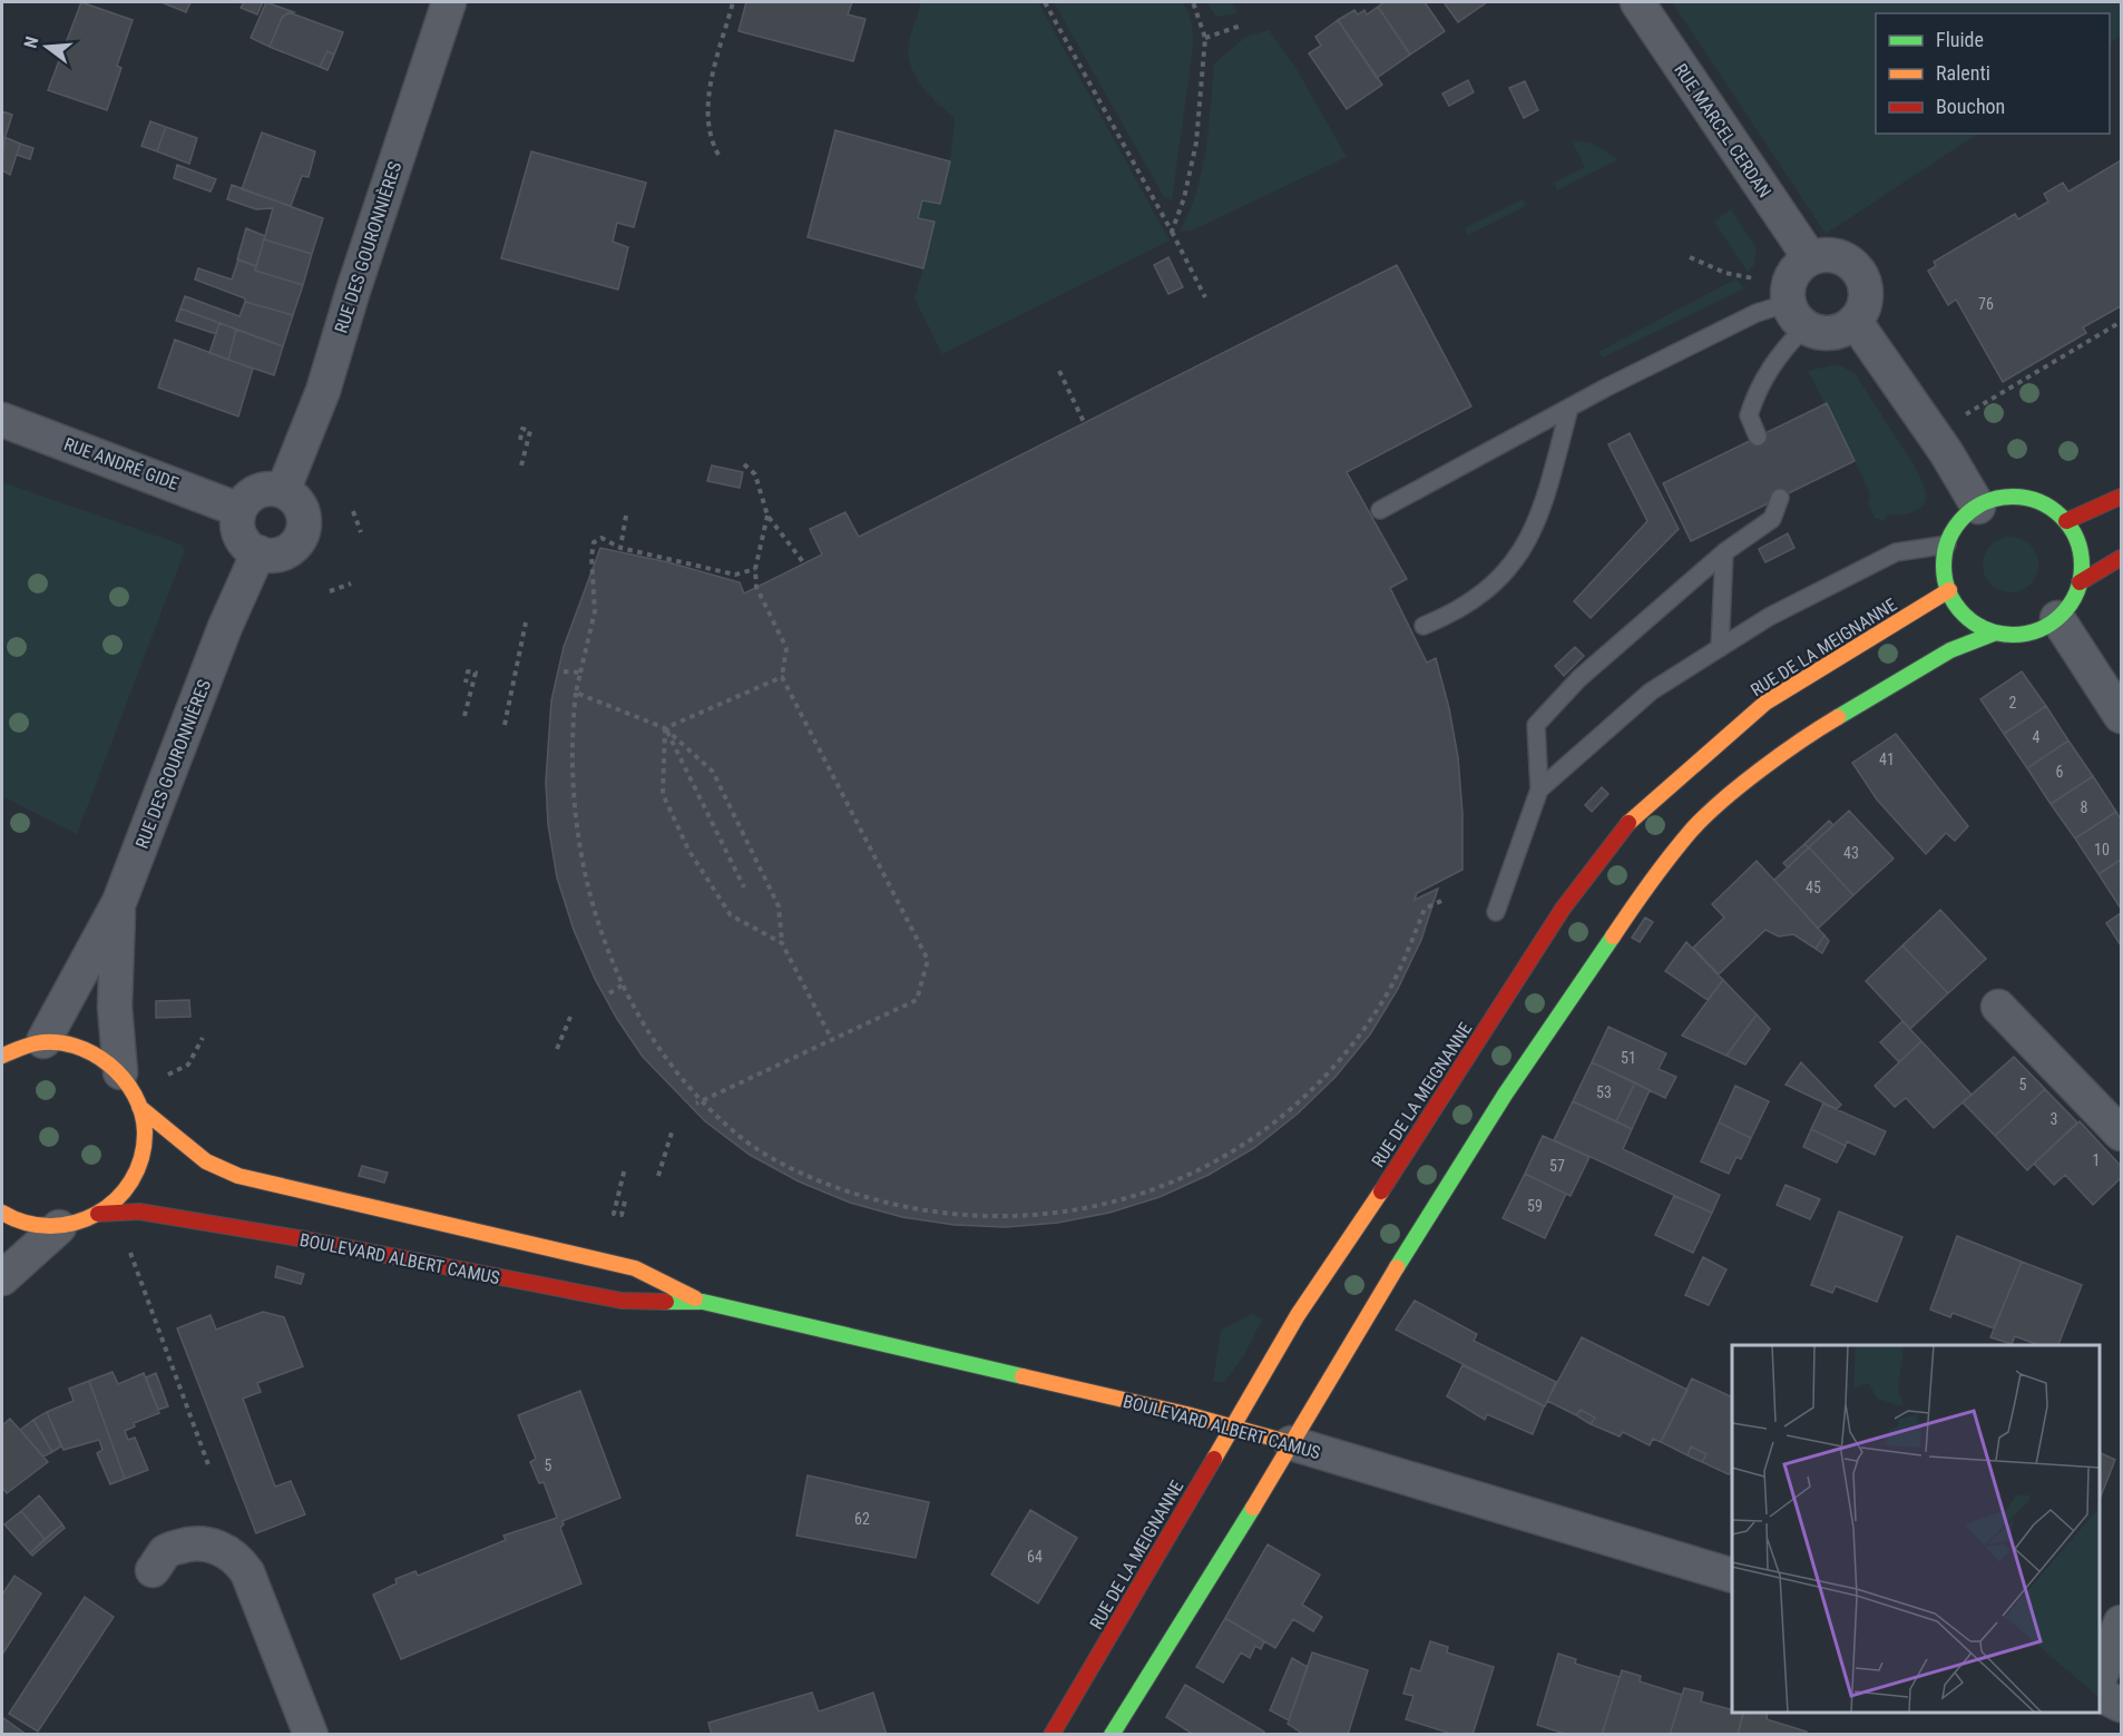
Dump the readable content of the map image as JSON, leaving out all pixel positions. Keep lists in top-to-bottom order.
{
  "streets": {
    "main road": ["RUE DE LA MEIGNANNE", "BOULEVARD ALBERT CAMUS"],
    "street": ["RUE MARCEL CERDAN", "RUE DES GOURONNIÈRES", "RUE ANDRÉ GIDE"]
  },
  "crossings": [
    ["RUE DES GOURONNIÈRES", "RUE ANDRÉ GIDE"],
    ["RUE DE LA MEIGNANNE", "BOULEVARD ALBERT CAMUS"]
  ],
  "house_numbers": [
    "76",
    "2",
    "4",
    "41",
    "6",
    "8",
    "10",
    "43",
    "45",
    "51",
    "5",
    "53",
    "3",
    "1",
    "57",
    "59",
    "5",
    "62",
    "64"
  ],
  "legend": ["Fluide", "Ralenti", "Bouchon"],
  "north": "left"
}
